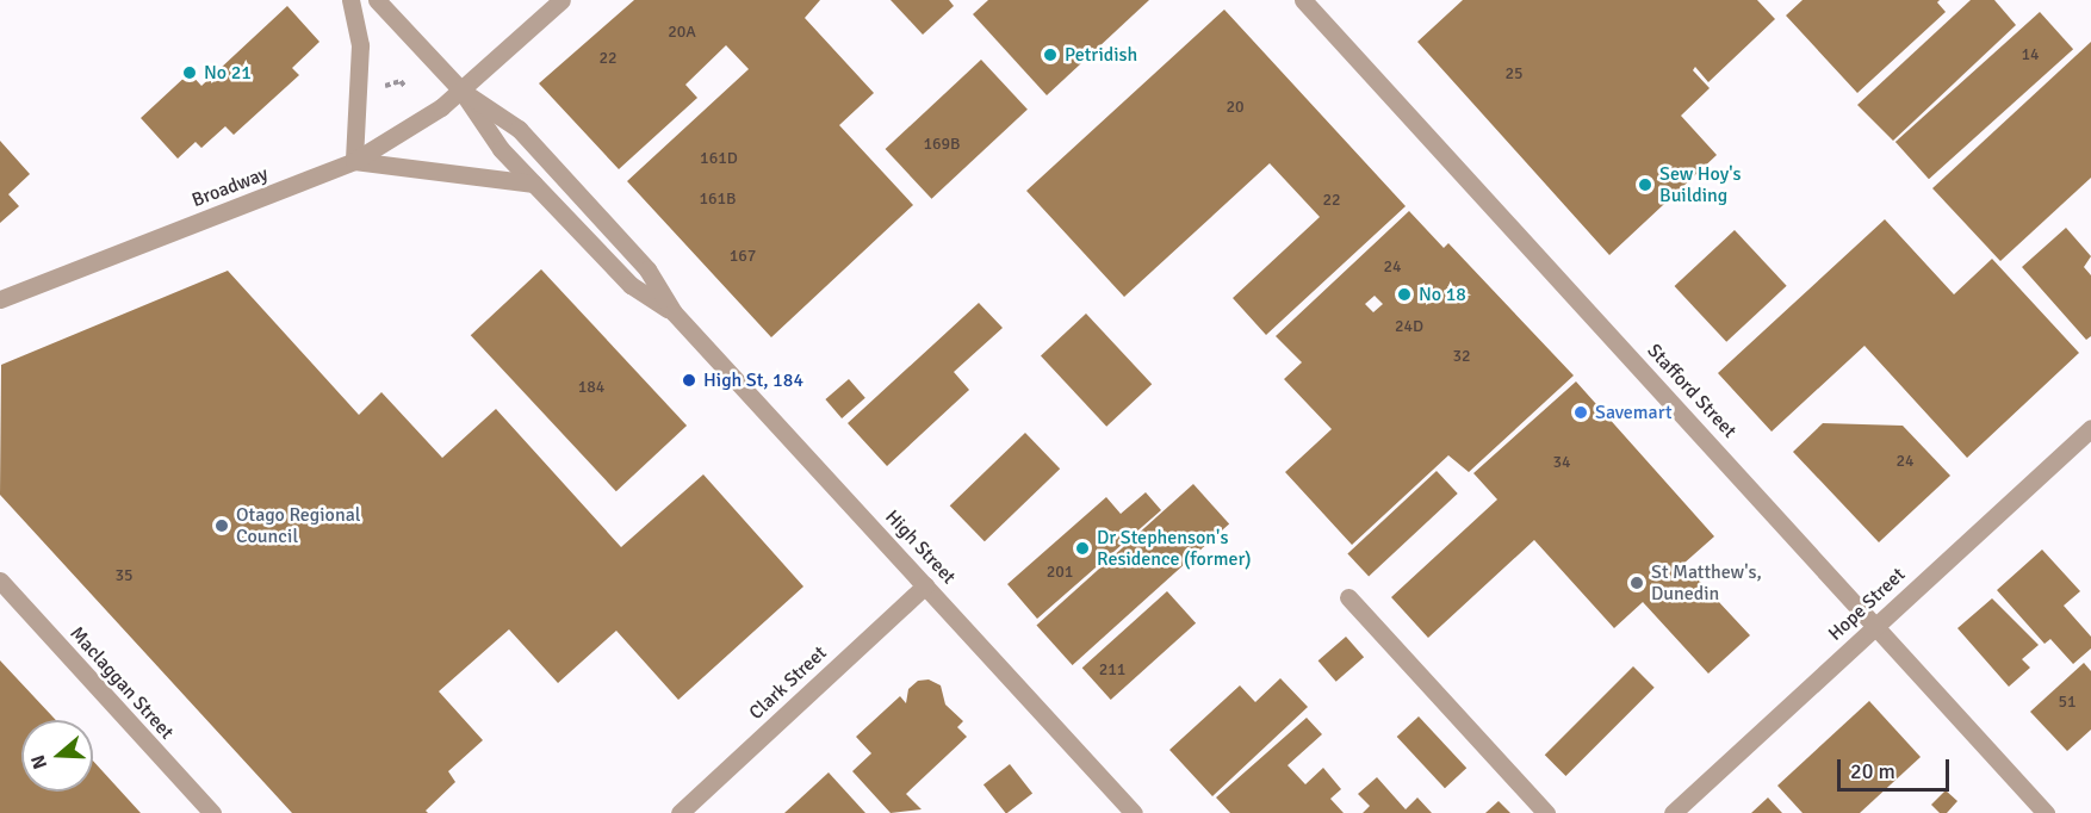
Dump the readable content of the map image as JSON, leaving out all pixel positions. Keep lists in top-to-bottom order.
{
  "streets": {
    "street": [
      "Broadway",
      "Stafford Street",
      "High Street",
      "Hope Street",
      "Maclaggan Street",
      "Clark Street"
    ]
  },
  "crossings": [
    ["Broadway", "High Street"],
    ["Stafford Street", "Hope Street"],
    ["High Street", "Clark Street"]
  ],
  "places": [
    "Petridish",
    "No 21",
    "Sew Hoy's Building",
    "No 18",
    "High St, 184",
    "Savemart",
    "Otago Regional Council",
    "Dr Stephenson's Residence (former)",
    "St Matthew's, Dunedin"
  ],
  "house_numbers": [
    "20A",
    "14",
    "22",
    "25",
    "20",
    "169B",
    "161D",
    "161B",
    "22",
    "167",
    "24",
    "24D",
    "32",
    "184",
    "24",
    "34",
    "201",
    "35",
    "211",
    "51"
  ],
  "scale_bar": "20 m",
  "north": "left"
}
